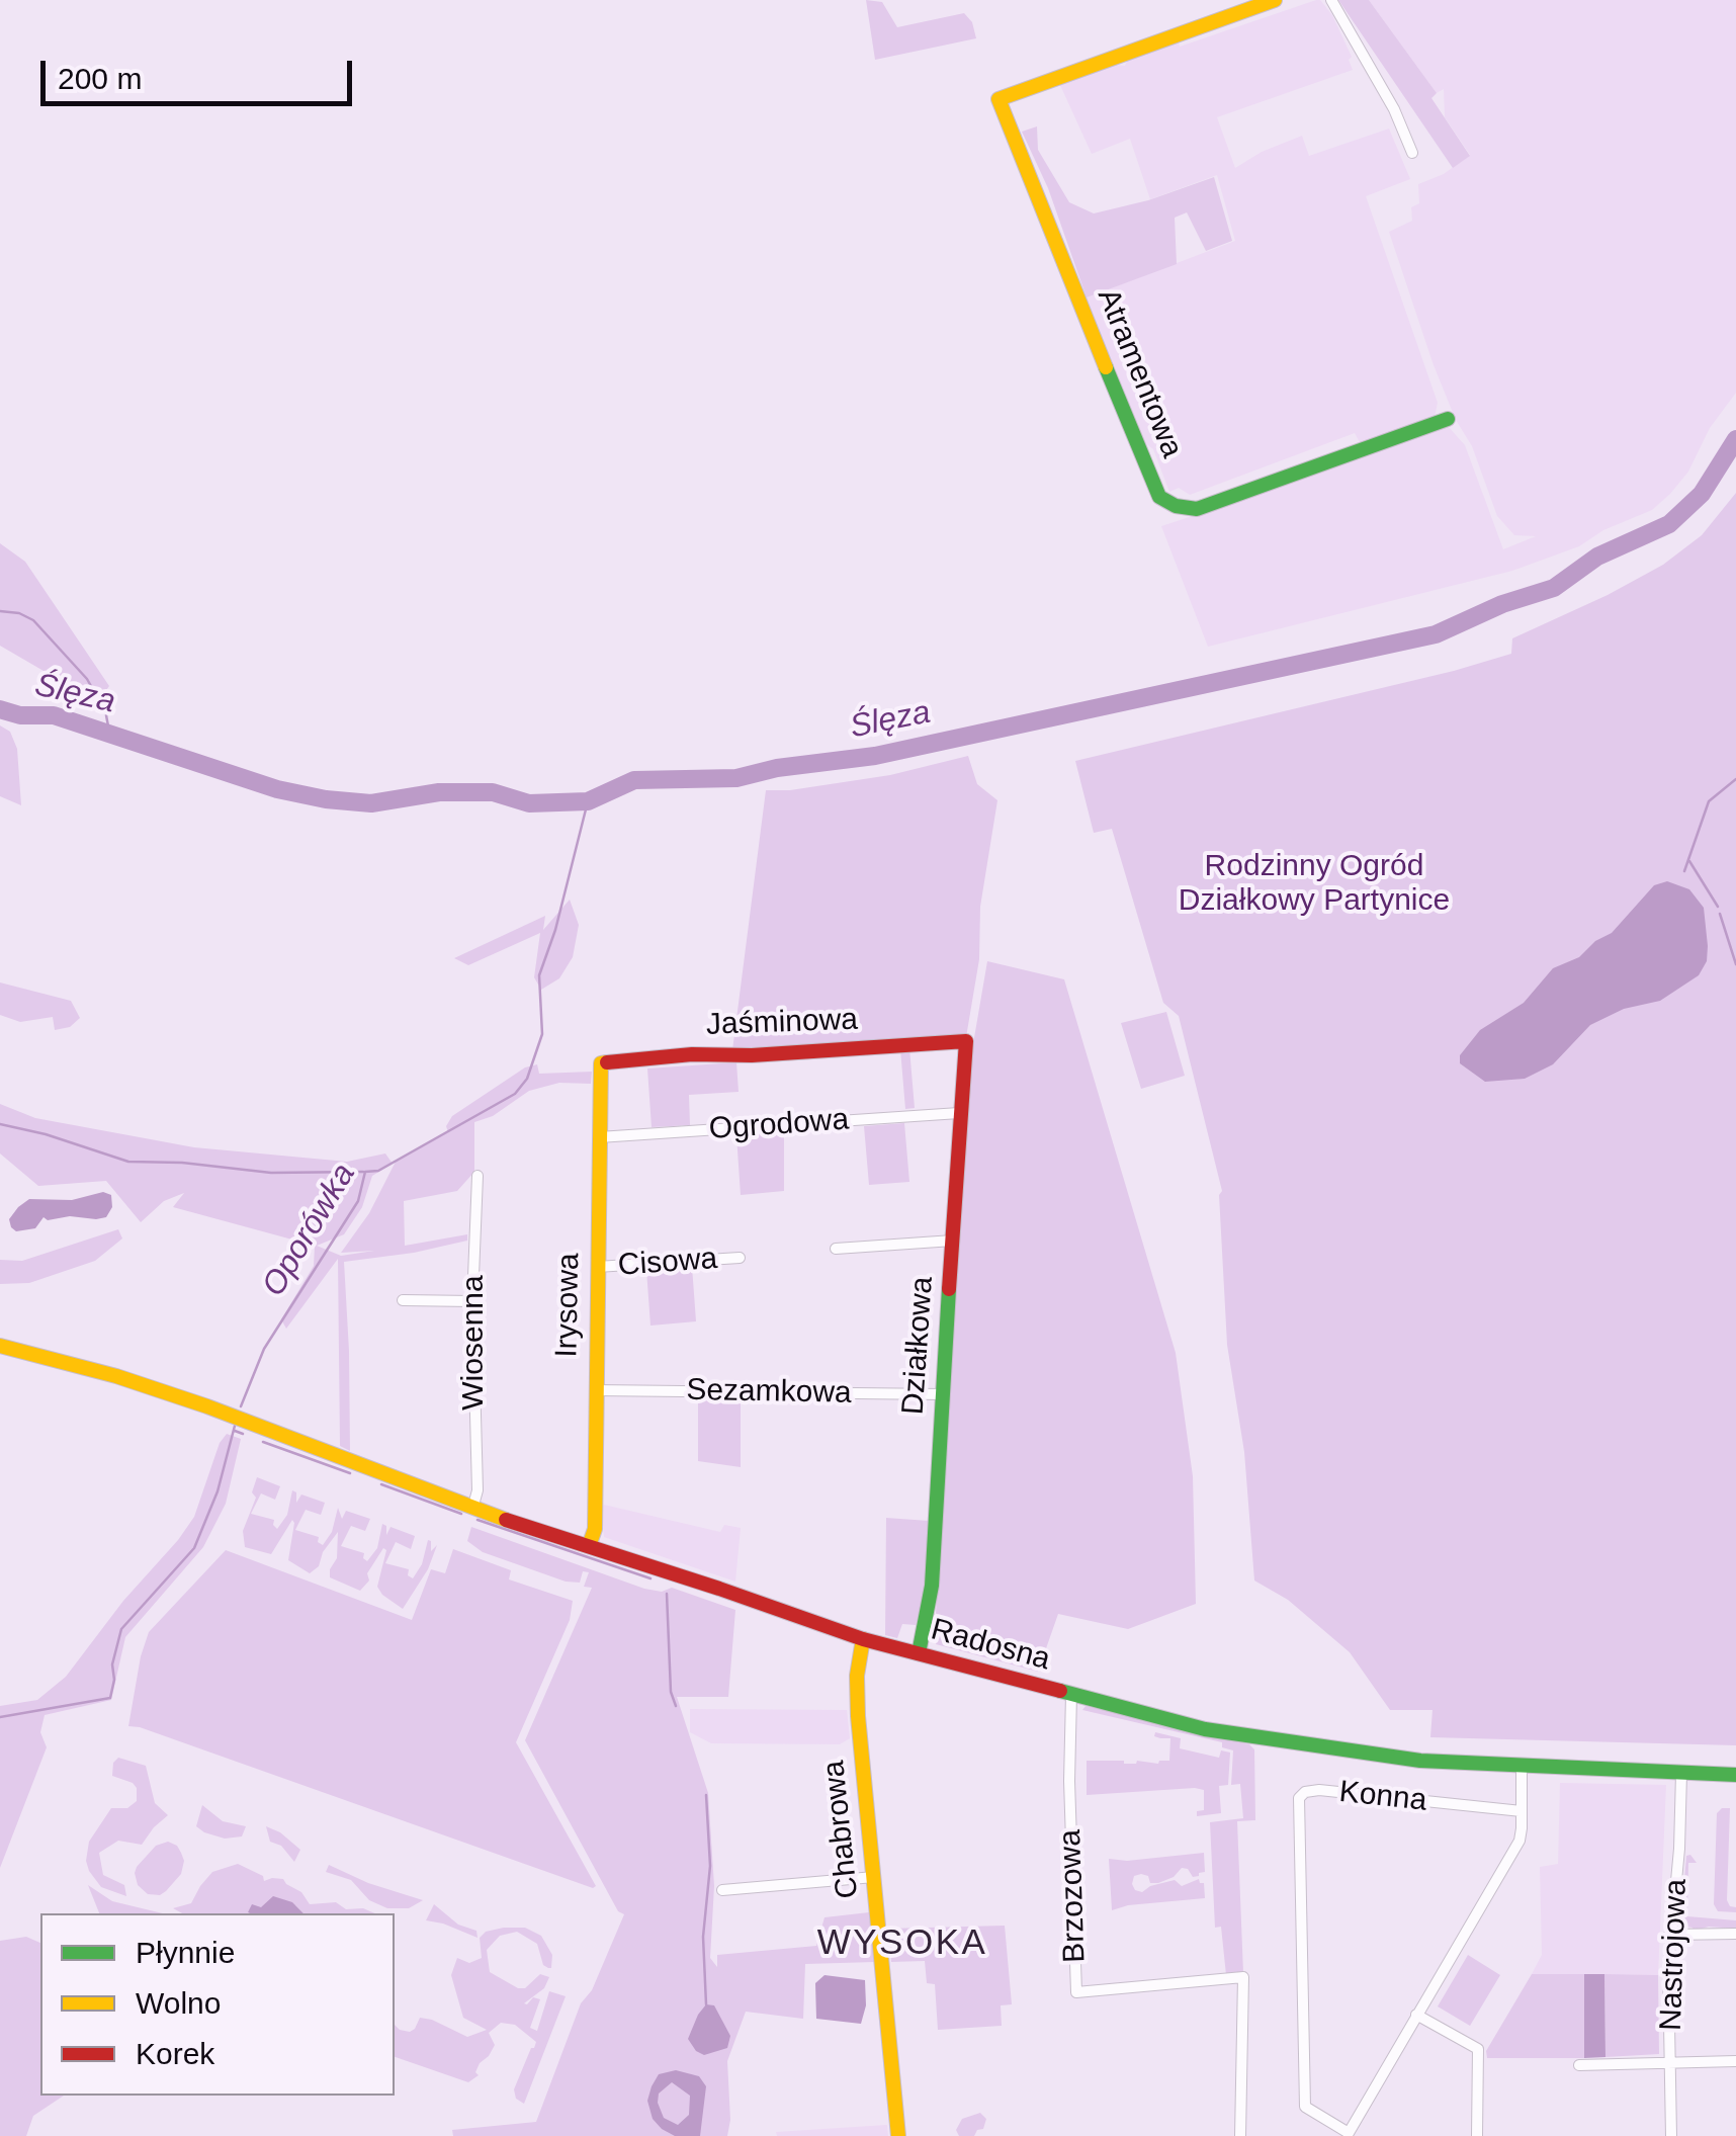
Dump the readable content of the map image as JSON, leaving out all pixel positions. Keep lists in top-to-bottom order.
{
  "streets": {
    "street": [
      "Atramentowa",
      "Jaśminowa",
      "Ogrodowa",
      "Cisowa",
      "Irysowa",
      "Wiosenna",
      "Działkowa",
      "Sezamkowa",
      "Radosna",
      "Konna",
      "Chabrowa",
      "Brzozowa",
      "Nastrojowa"
    ]
  },
  "crossings": [
    ["Jaśminowa", "Irysowa"],
    ["Jaśminowa", "Działkowa"],
    ["Ogrodowa", "Irysowa"],
    ["Ogrodowa", "Działkowa"],
    ["Cisowa", "Irysowa"],
    ["Irysowa", "Sezamkowa"],
    ["Irysowa", "Radosna"],
    ["Wiosenna", "Radosna"],
    ["Działkowa", "Sezamkowa"],
    ["Działkowa", "Radosna"],
    ["Radosna", "Chabrowa"],
    ["Radosna", "Brzozowa"],
    ["Radosna", "Nastrojowa"]
  ],
  "districts": ["WYSOKA"],
  "water": ["Ślęza", "Oporówka"],
  "parks": ["Rodzinny Ogród Działkowy Partynice"],
  "legend": ["Płynnie", "Wolno", "Korek"],
  "scale_bar": "200 m"
}
